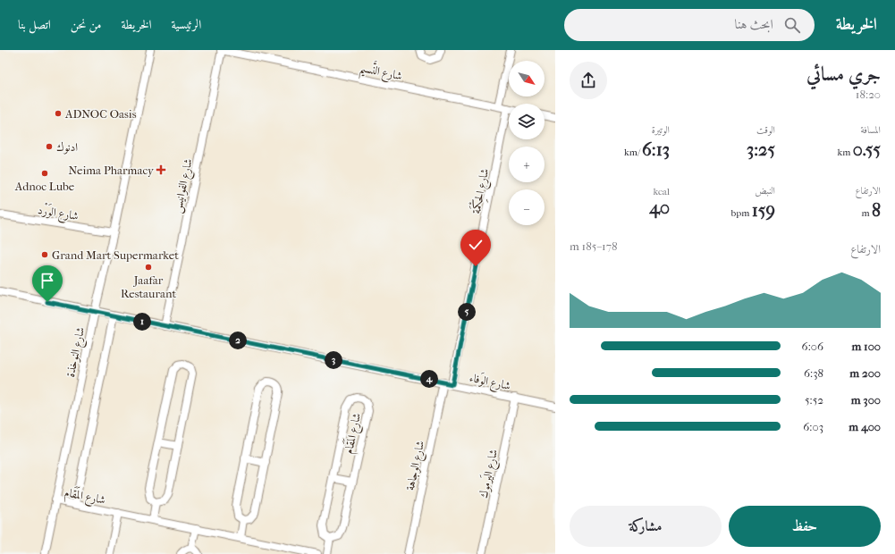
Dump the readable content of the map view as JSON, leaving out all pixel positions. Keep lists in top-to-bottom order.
{
  "streets": {
    "street": [
      "شارع النَّسيم",
      "شارع الفوانيس",
      "شارع الحِكْمَة",
      "شارع الوَرْد",
      "شارع النوخذة",
      "شارع الوَفاء",
      "شارع المَقَام",
      "شارع الوجاهة",
      "شارع اليَرموك"
    ]
  },
  "crossings": [
    ["شارع النَّسيم", "شارع الفوانيس"],
    ["شارع الفوانيس", "شارع الوَفاء"],
    ["شارع الحِكْمَة", "شارع الوَفاء"],
    ["شارع الوَرْد", "شارع النوخذة"],
    ["شارع النوخذة", "شارع الوَفاء"],
    ["شارع النوخذة", "شارع المَقَام"],
    ["شارع الوَفاء", "شارع الوجاهة"],
    ["شارع الوَفاء", "شارع اليَرموك"]
  ],
  "places": {
    "other": [
      "ADNOC Oasis",
      "ادنوك",
      "Adnoc Lube",
      "Grand Mart Supermarket",
      "Jaafar Restaurant"
    ],
    "health": ["Neima Pharmacy"]
  },
  "north": "bottom right",
  "page": {
    "header": "الخريطة",
    "search": "ابحث هنا",
    "nav": [
      "الرئيسية",
      "الخريطة",
      "من نحن",
      "اتصل بنا"
    ],
    "heading": ["جري مسائي", "18:20"],
    "map_buttons": ["+", "−"],
    "stats": [
      ["المسافة", "0.55 km"],
      ["الوقت", "3:25"],
      ["الوتيرة", "6:13 /km"],
      ["الارتفاع", "8 m"],
      ["النبض", "159 bpm"],
      ["kcal", "40"]
    ],
    "chart": ["الارتفاع", "178–185 m"],
    "pins": [
      "5",
      "1",
      "2",
      "3",
      "4"
    ],
    "list": [
      {
        "name": "100 m",
        "note": "6:06"
      },
      {
        "name": "200 m",
        "note": "6:38"
      },
      {
        "name": "300 m",
        "note": "5:52"
      },
      {
        "name": "400 m",
        "note": "6:03"
      }
    ],
    "buttons": ["حفظ", "مشاركة"]
  }
}
